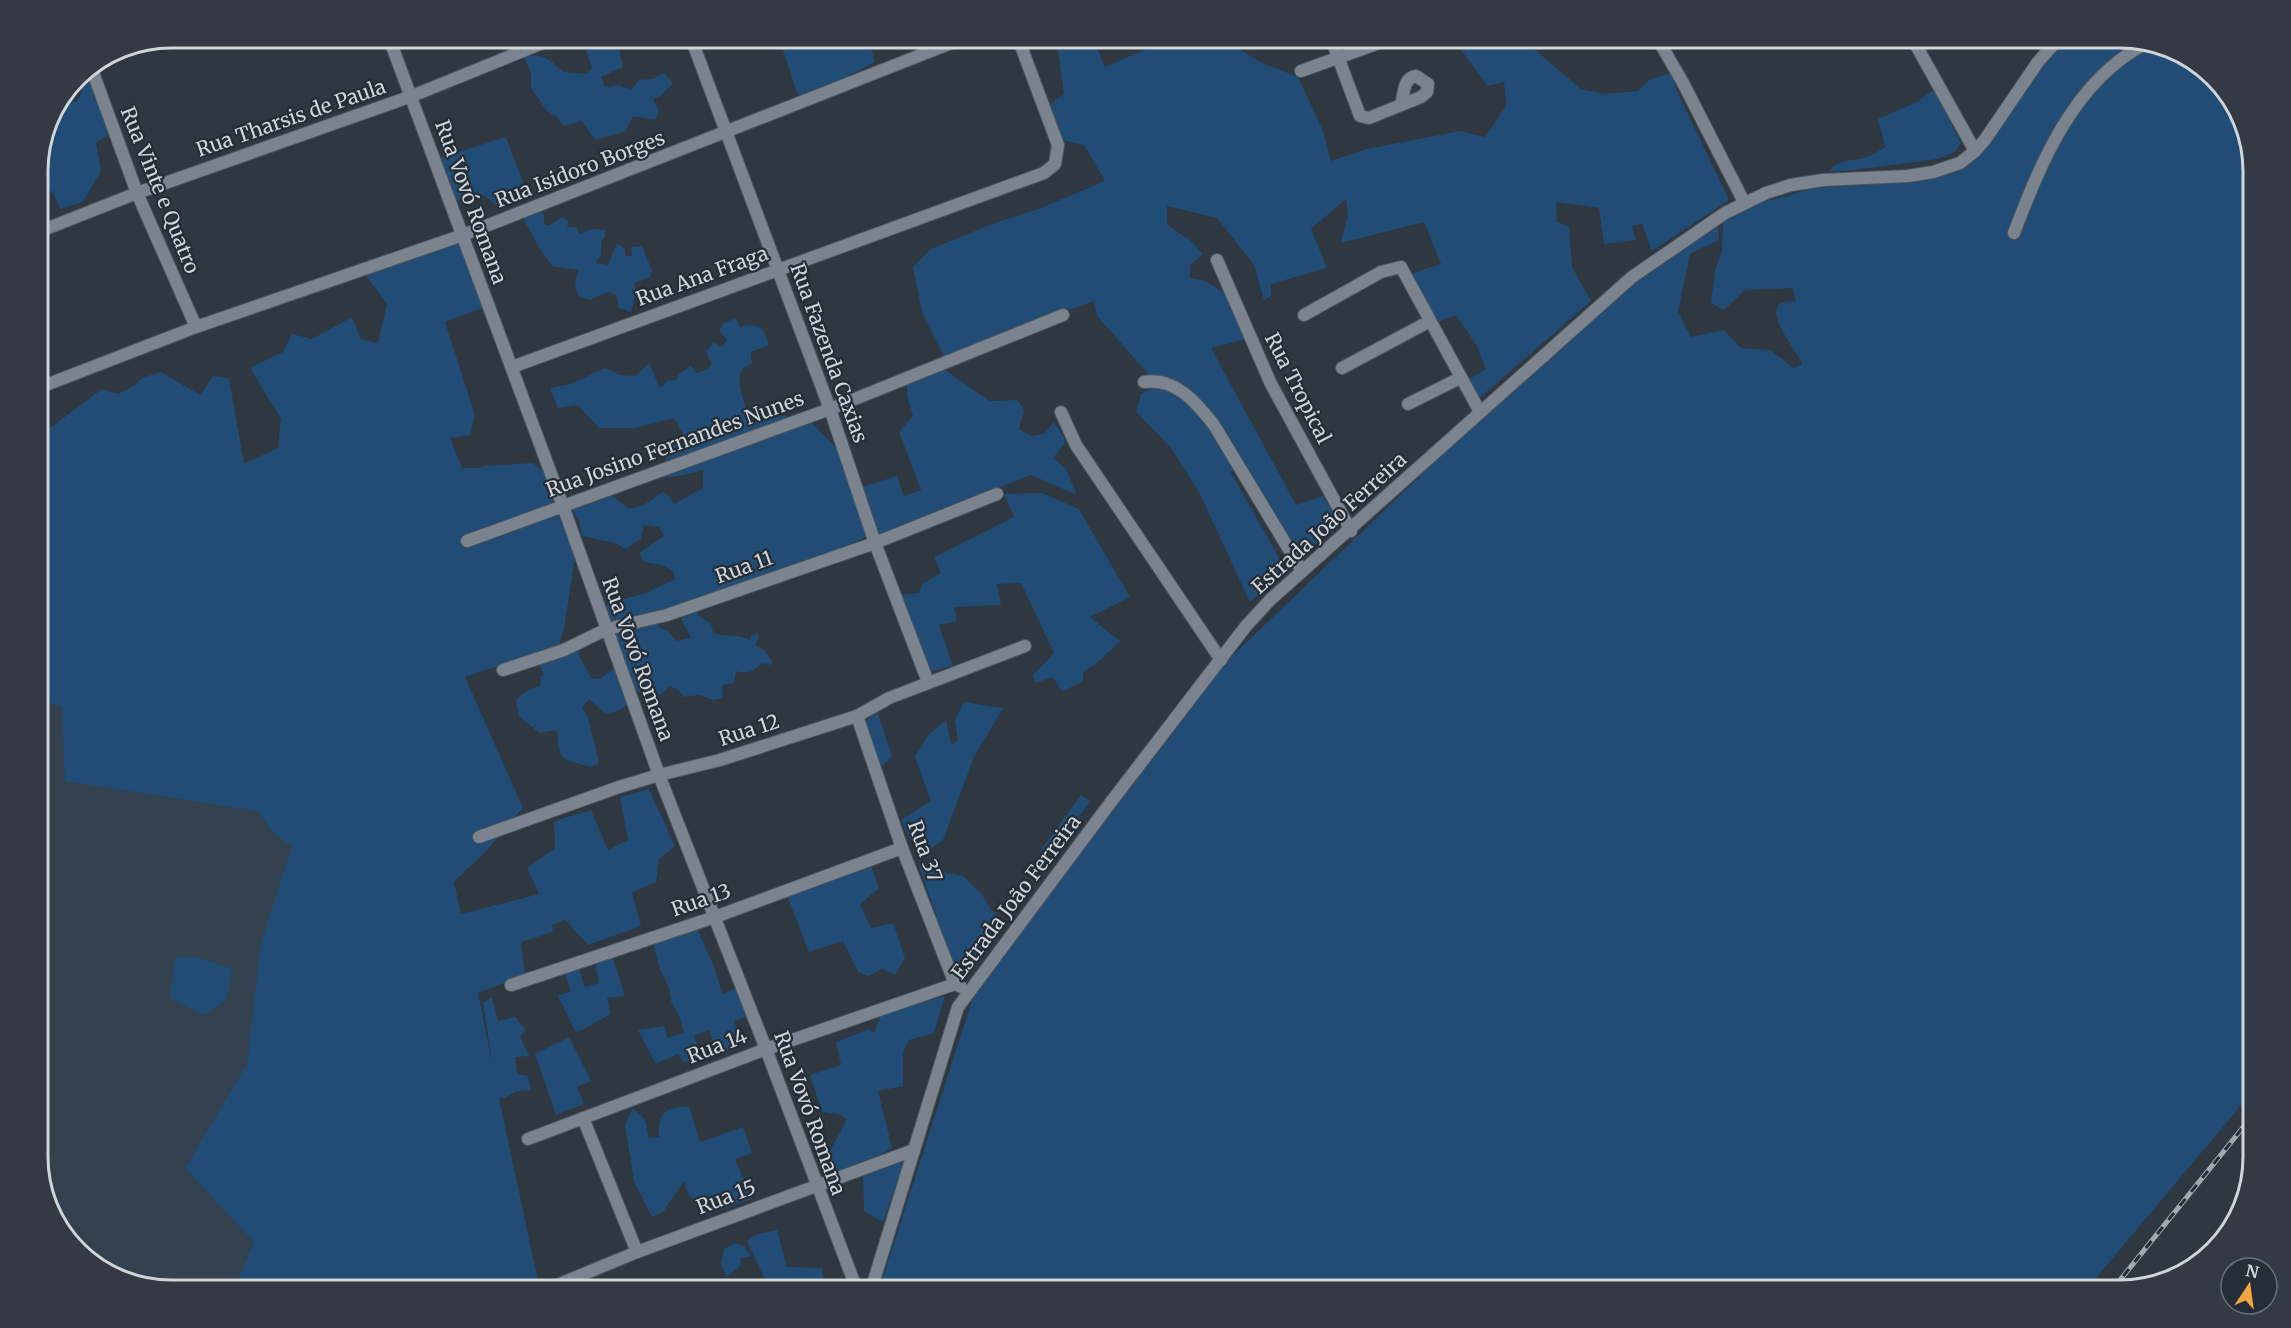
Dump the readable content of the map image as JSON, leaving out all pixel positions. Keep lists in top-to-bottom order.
{
  "streets": {
    "street": [
      "Rua Tharsis de Paula",
      "Rua Isidoro Borges",
      "Rua Vinte e Quatro",
      "Rua Vovó Romana",
      "Rua Ana Fraga",
      "Rua Fazenda Caxias",
      "Rua Tropical",
      "Rua Josino Fernandes Nunes",
      "Estrada João Ferreira",
      "Rua 11",
      "Rua 12",
      "Rua 37",
      "Rua 13",
      "Rua 14",
      "Rua 15"
    ]
  },
  "crossings": [
    ["Rua Tharsis de Paula", "Rua Vinte e Quatro"],
    ["Rua Tharsis de Paula", "Rua Vovó Romana"],
    ["Rua Isidoro Borges", "Rua Vinte e Quatro"],
    ["Rua Isidoro Borges", "Rua Vovó Romana"],
    ["Rua Isidoro Borges", "Rua Fazenda Caxias"],
    ["Rua Vovó Romana", "Rua Ana Fraga"],
    ["Rua Vovó Romana", "Rua Josino Fernandes Nunes"],
    ["Rua Vovó Romana", "Rua 11"],
    ["Rua Vovó Romana", "Rua 12"],
    ["Rua Vovó Romana", "Rua 13"],
    ["Rua Vovó Romana", "Rua 14"],
    ["Rua Vovó Romana", "Rua 15"],
    ["Rua Ana Fraga", "Rua Fazenda Caxias"],
    ["Rua Fazenda Caxias", "Rua Josino Fernandes Nunes"],
    ["Rua Fazenda Caxias", "Rua 11"],
    ["Rua Fazenda Caxias", "Rua 12"],
    ["Rua Tropical", "Estrada João Ferreira"],
    ["Estrada João Ferreira", "Rua 15"],
    ["Rua 12", "Rua 37"],
    ["Rua 37", "Rua 13"],
    ["Rua 37", "Rua 14"]
  ],
  "north": "top"
}
